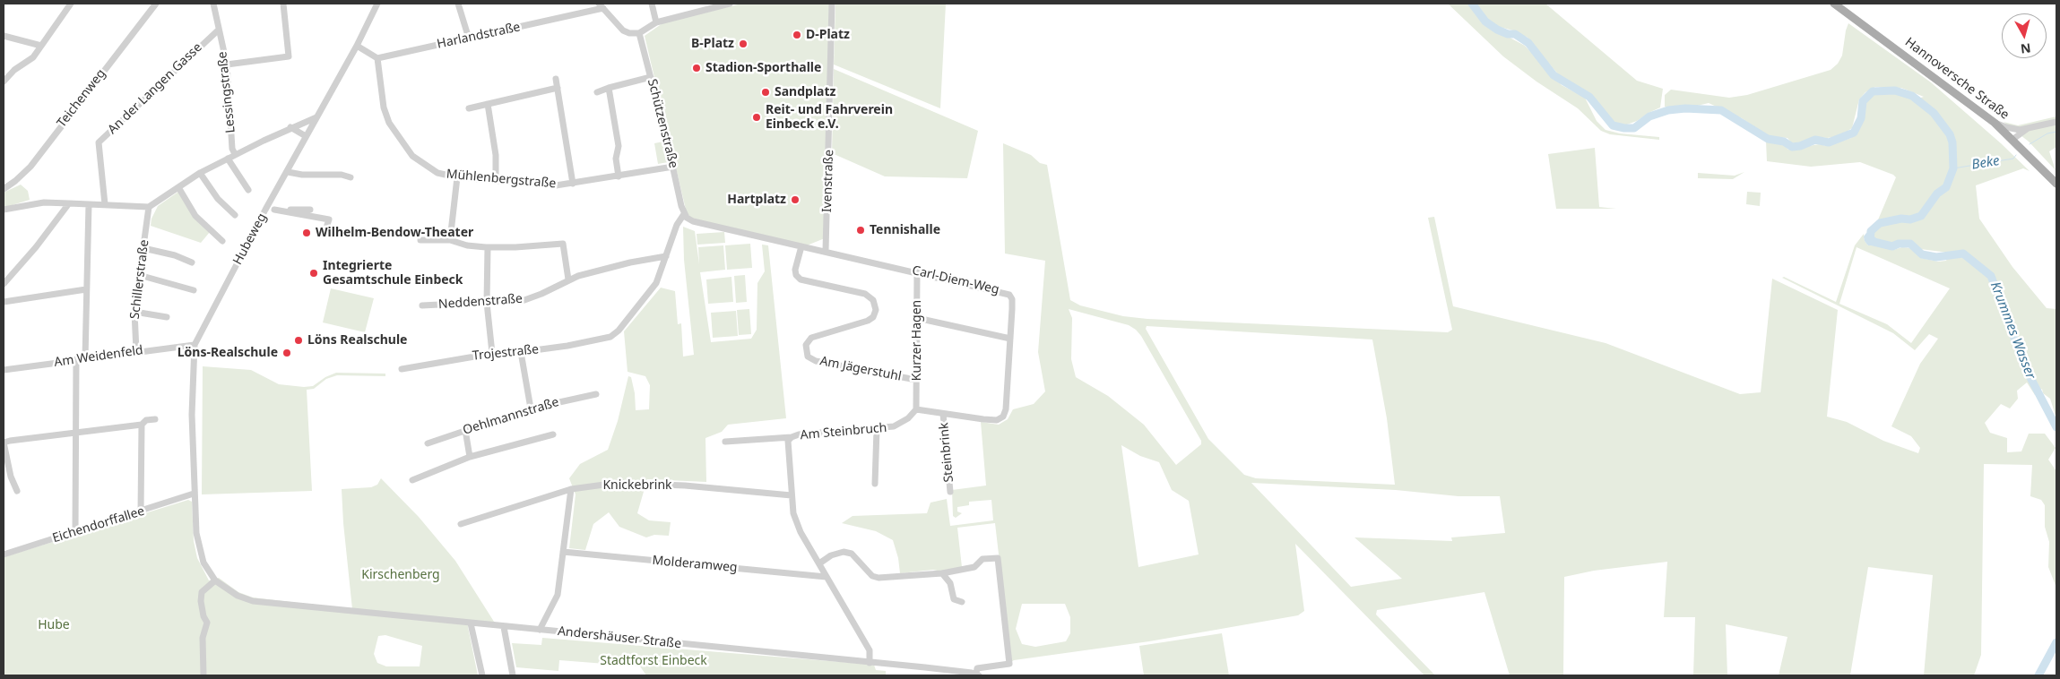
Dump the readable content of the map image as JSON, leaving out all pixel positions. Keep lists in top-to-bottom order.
{
  "streets": {
    "main road": ["Hannoversche Straße"],
    "street": [
      "Harlandstraße",
      "An der Langen Gasse",
      "Lessingstraße",
      "Teichenweg",
      "Schützenstraße",
      "Mühlenbergstraße",
      "Ivenstraße",
      "Hubeweg",
      "Schillerstraße",
      "Carl-Diem-Weg",
      "Neddenstraße",
      "Kurzer Hagen",
      "Trojestraße",
      "Am Weidenfeld",
      "Am Jägerstuhl",
      "Oehlmannstraße",
      "Am Steinbruch",
      "Steinbrink",
      "Knickebrink",
      "Eichendorffallee",
      "Molderamweg",
      "Andershäuser Straße"
    ]
  },
  "crossings": [
    ["Harlandstraße", "Mühlenbergstraße"],
    ["An der Langen Gasse", "Lessingstraße"],
    ["Schützenstraße", "Mühlenbergstraße"],
    ["Schützenstraße", "Carl-Diem-Weg"],
    ["Ivenstraße", "Carl-Diem-Weg"],
    ["Hubeweg", "Am Weidenfeld"],
    ["Hubeweg", "Eichendorffallee"],
    ["Hubeweg", "Andershäuser Straße"],
    ["Schillerstraße", "Am Weidenfeld"],
    ["Carl-Diem-Weg", "Kurzer Hagen"],
    ["Carl-Diem-Weg", "Am Jägerstuhl"],
    ["Carl-Diem-Weg", "Am Steinbruch"],
    ["Carl-Diem-Weg", "Steinbrink"],
    ["Neddenstraße", "Trojestraße"],
    ["Kurzer Hagen", "Am Jägerstuhl"],
    ["Kurzer Hagen", "Am Steinbruch"],
    ["Eichendorffallee", "Andershäuser Straße"]
  ],
  "water": ["Beke", "Krummes Wasser"],
  "parks": ["Kirschenberg", "Hube", "Stadtforst Einbeck"],
  "places": [
    "D-Platz",
    "B-Platz",
    "Stadion-Sporthalle",
    "Sandplatz",
    "Reit- und Fahrverein Einbeck e.V.",
    "Hartplatz",
    "Tennishalle",
    "Wilhelm-Bendow-Theater",
    "Integrierte Gesamtschule Einbeck",
    "Löns Realschule",
    "Löns-Realschule"
  ],
  "north": "bottom"
}
